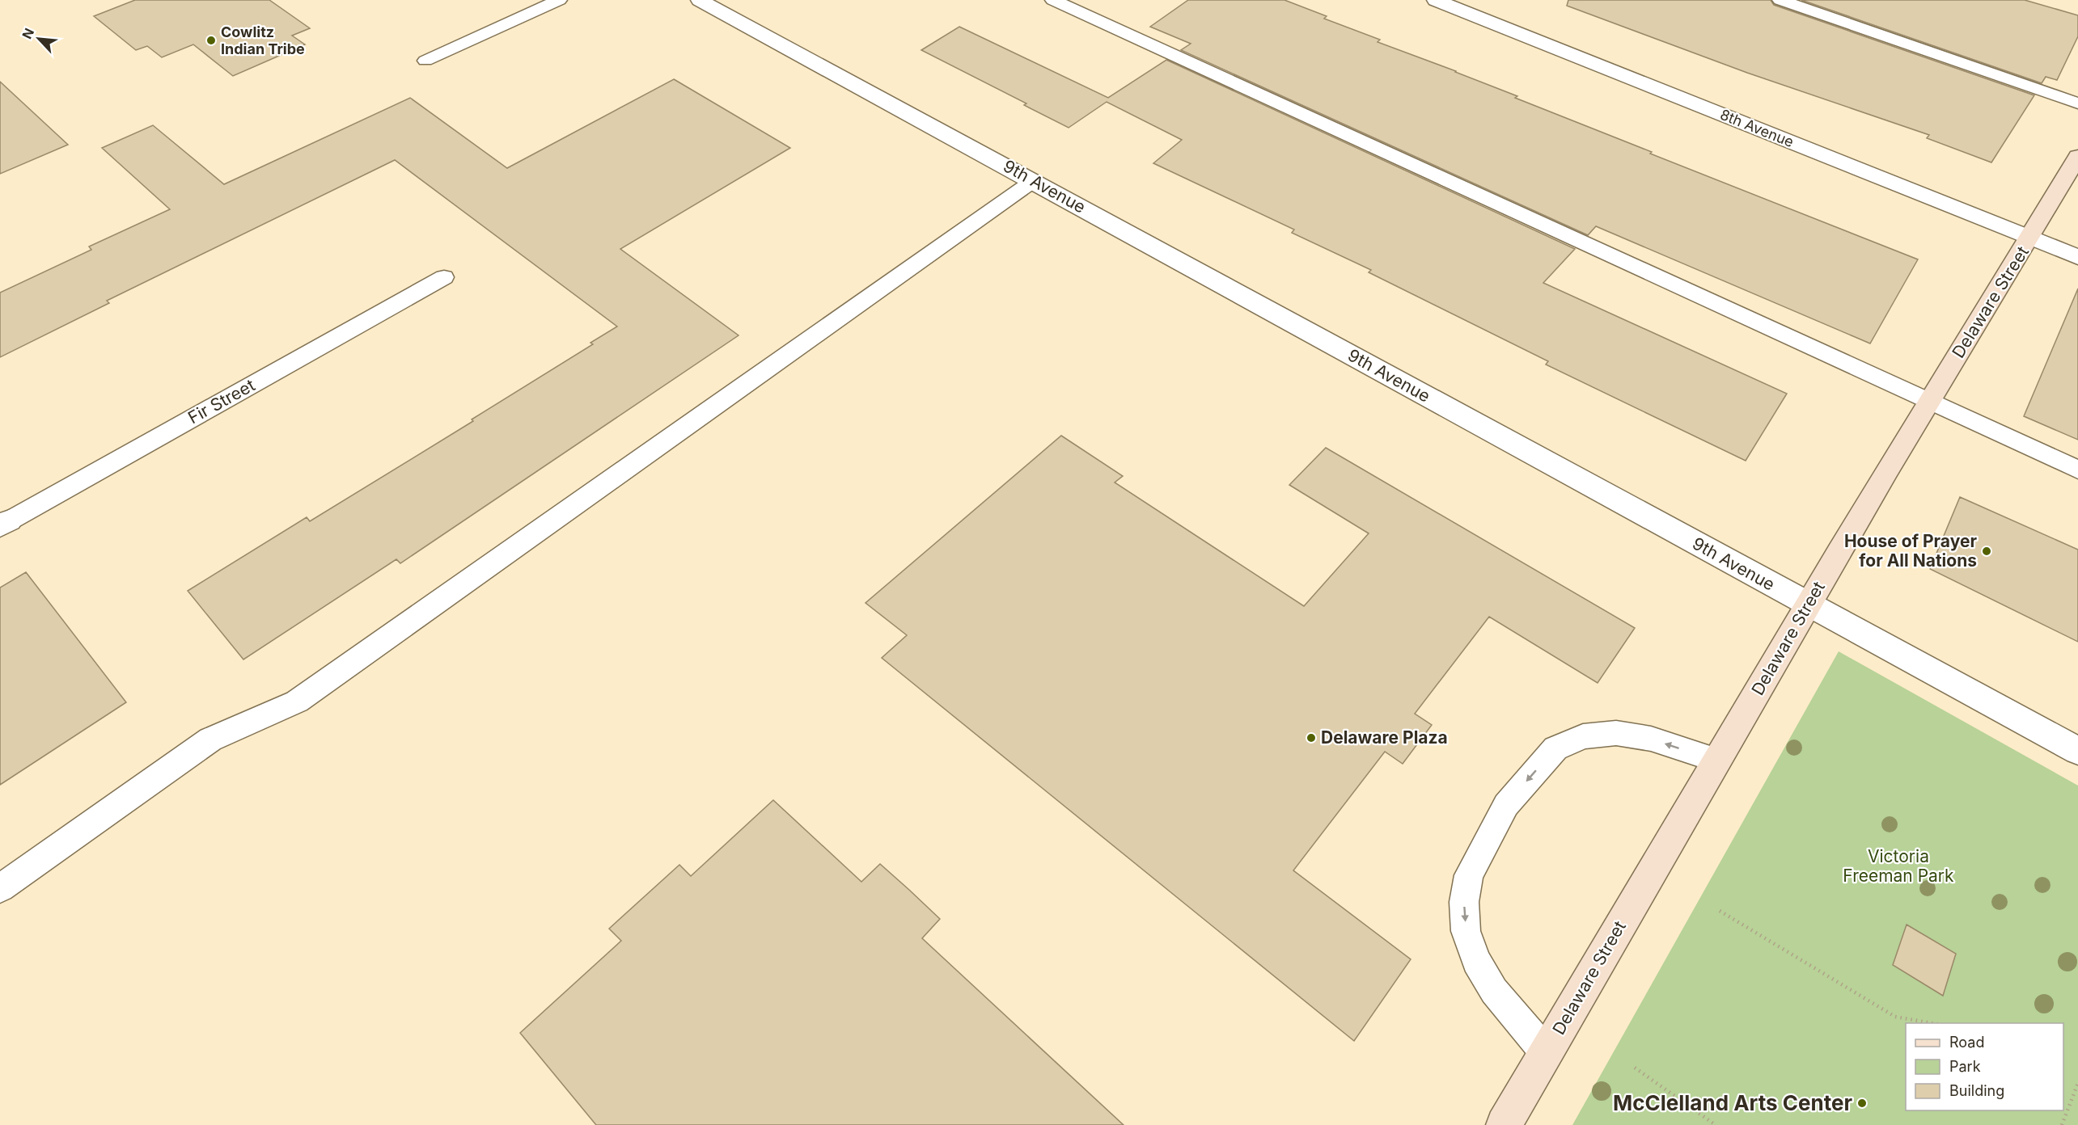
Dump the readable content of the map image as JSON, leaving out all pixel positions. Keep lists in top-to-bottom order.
{
  "streets": {
    "street": ["8th Avenue", "9th Avenue", "Delaware Street"],
    "lane": ["Fir Street"]
  },
  "crossings": [
    ["8th Avenue", "Delaware Street"],
    ["9th Avenue", "Delaware Street"]
  ],
  "parks": ["Victoria Freeman Park"],
  "places": [
    "Cowlitz Indian Tribe",
    "House of Prayer for All Nations",
    "Delaware Plaza",
    "McClelland Arts Center"
  ],
  "legend": ["Road", "Park", "Building"],
  "north": "top left"
}
